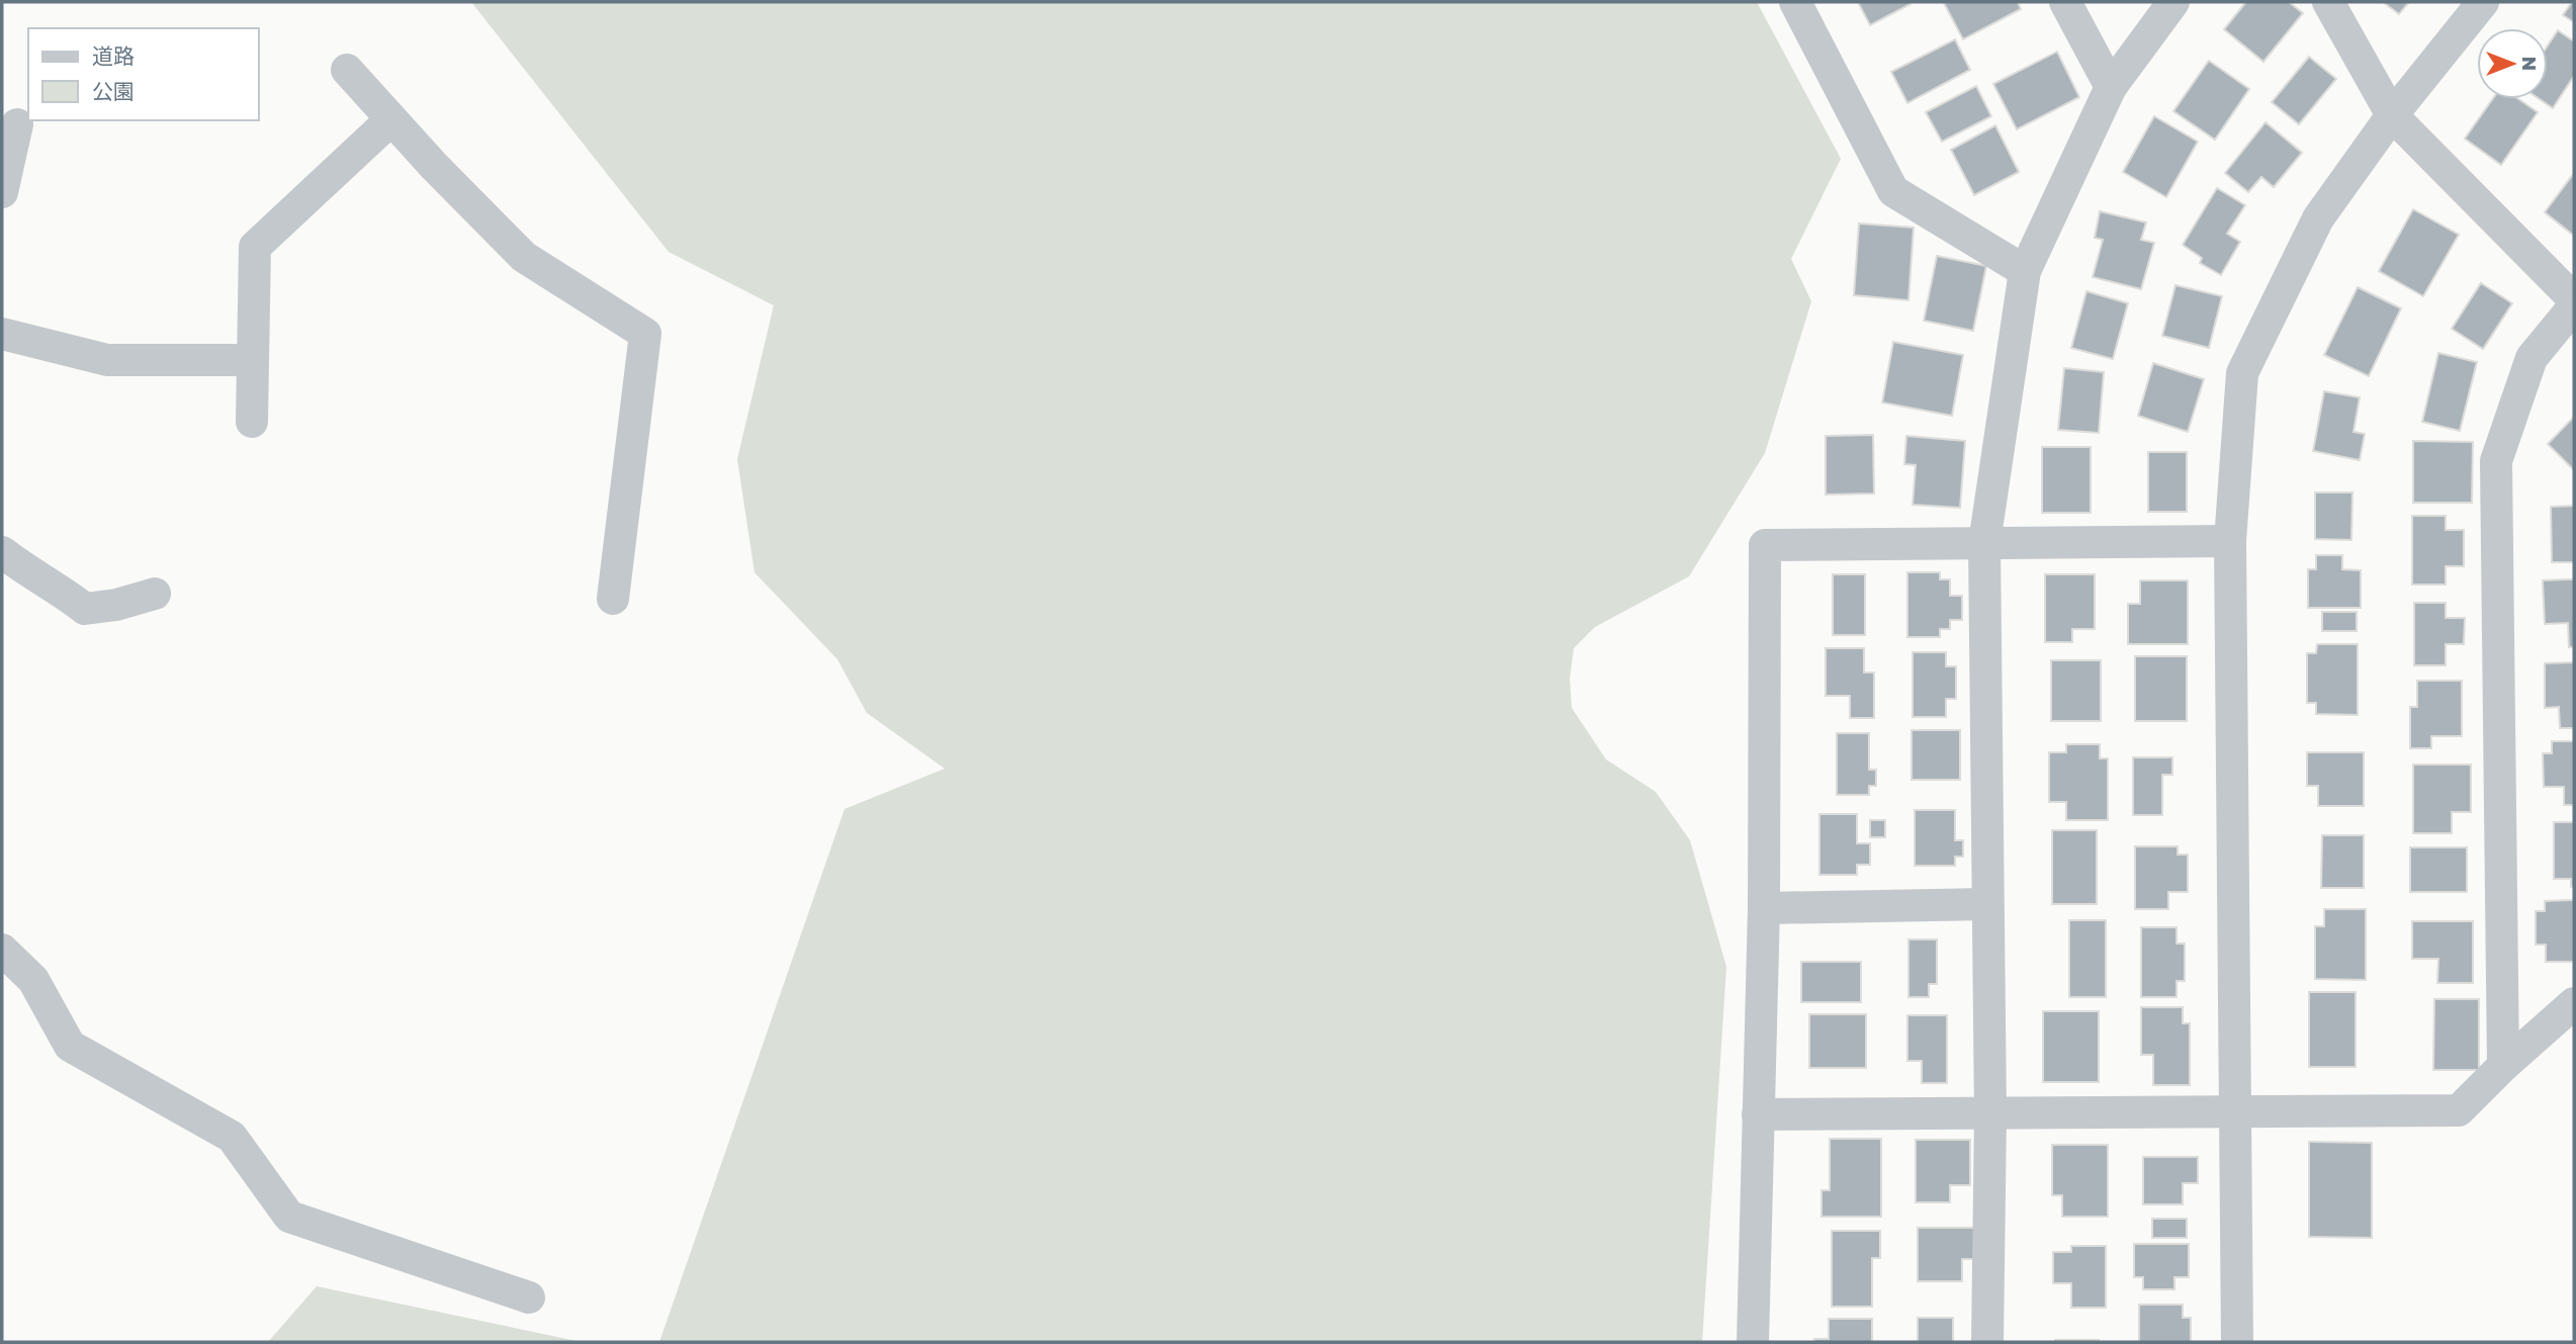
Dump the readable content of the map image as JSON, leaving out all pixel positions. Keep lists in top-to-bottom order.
{
  "legend": ["道路", "公園"],
  "north": "right"
}
